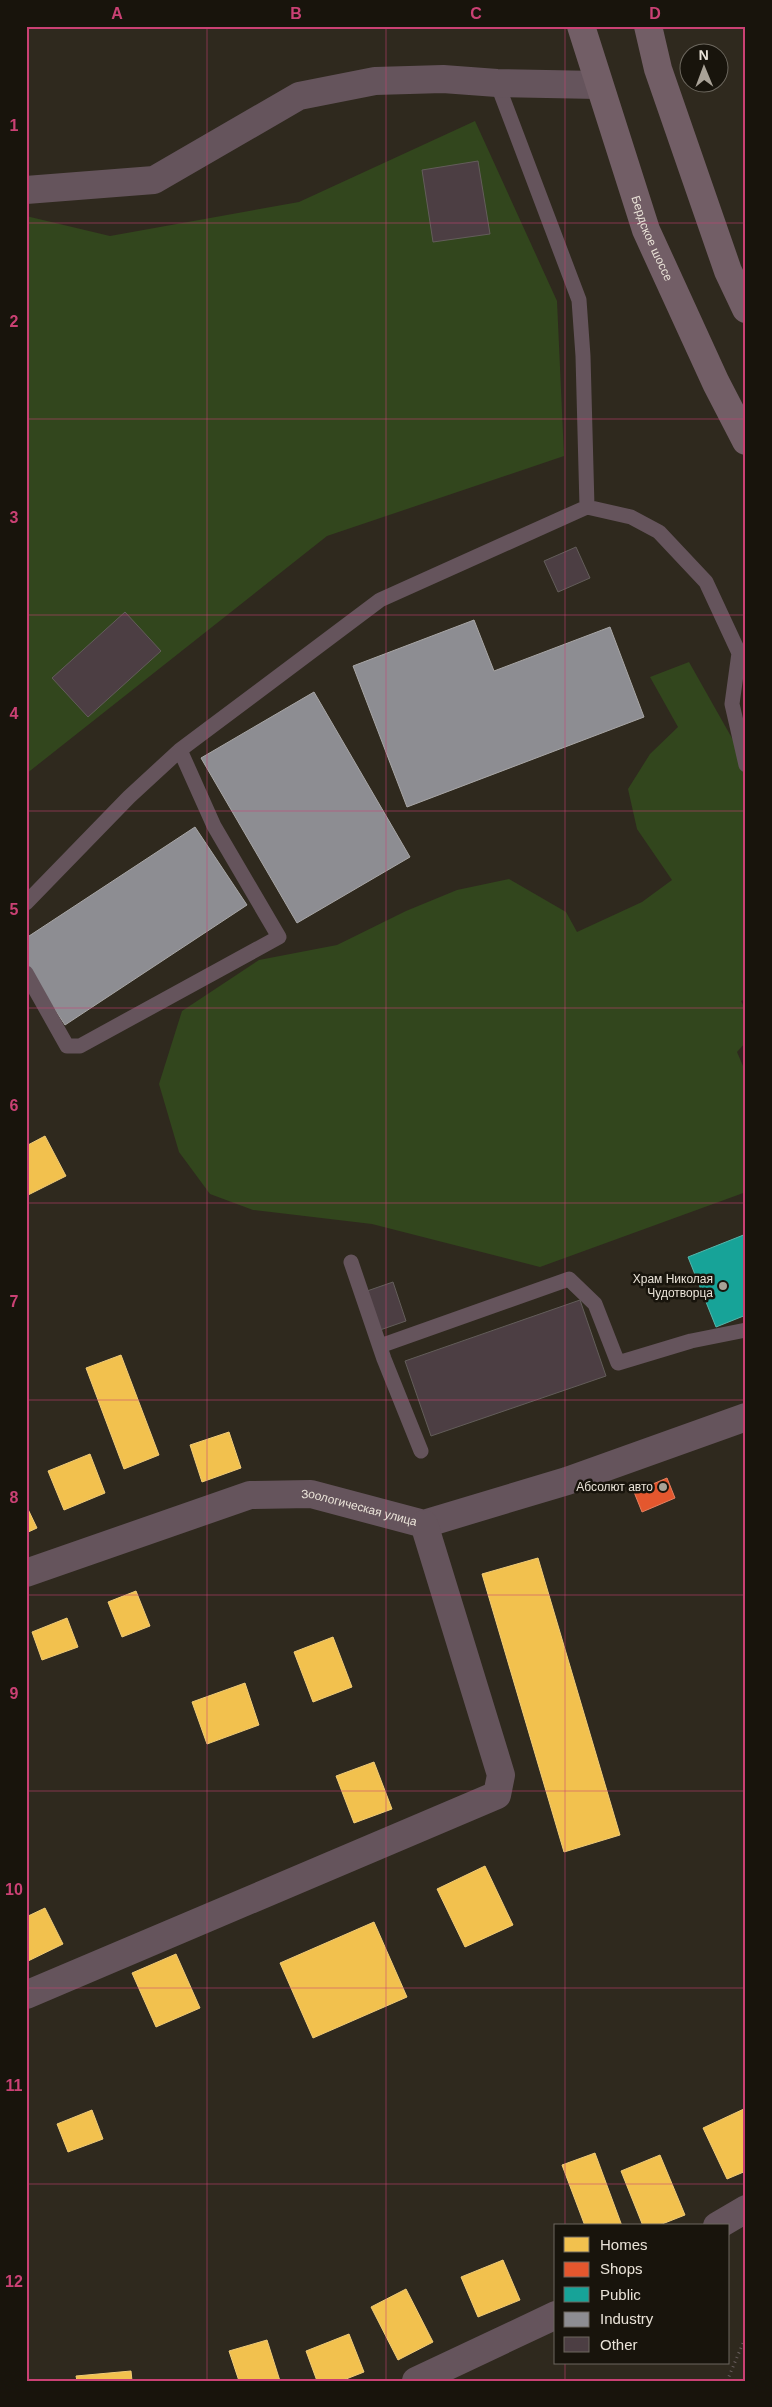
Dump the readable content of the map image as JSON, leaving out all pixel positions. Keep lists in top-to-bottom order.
{
  "streets": {
    "highway": ["Бердское шоссе"],
    "street": ["Зоологическая улица"]
  },
  "places": ["Храм Николая Чудотворца", "Абсолют авто"],
  "legend": [
    "Homes",
    "Shops",
    "Public",
    "Industry",
    "Other"
  ],
  "north": "top",
  "grid": {
    "columns": [
      "A",
      "B",
      "C",
      "D"
    ],
    "rows": [
      "1",
      "2",
      "3",
      "4",
      "5",
      "6",
      "7",
      "8",
      "9",
      "10",
      "11",
      "12"
    ]
  }
}
